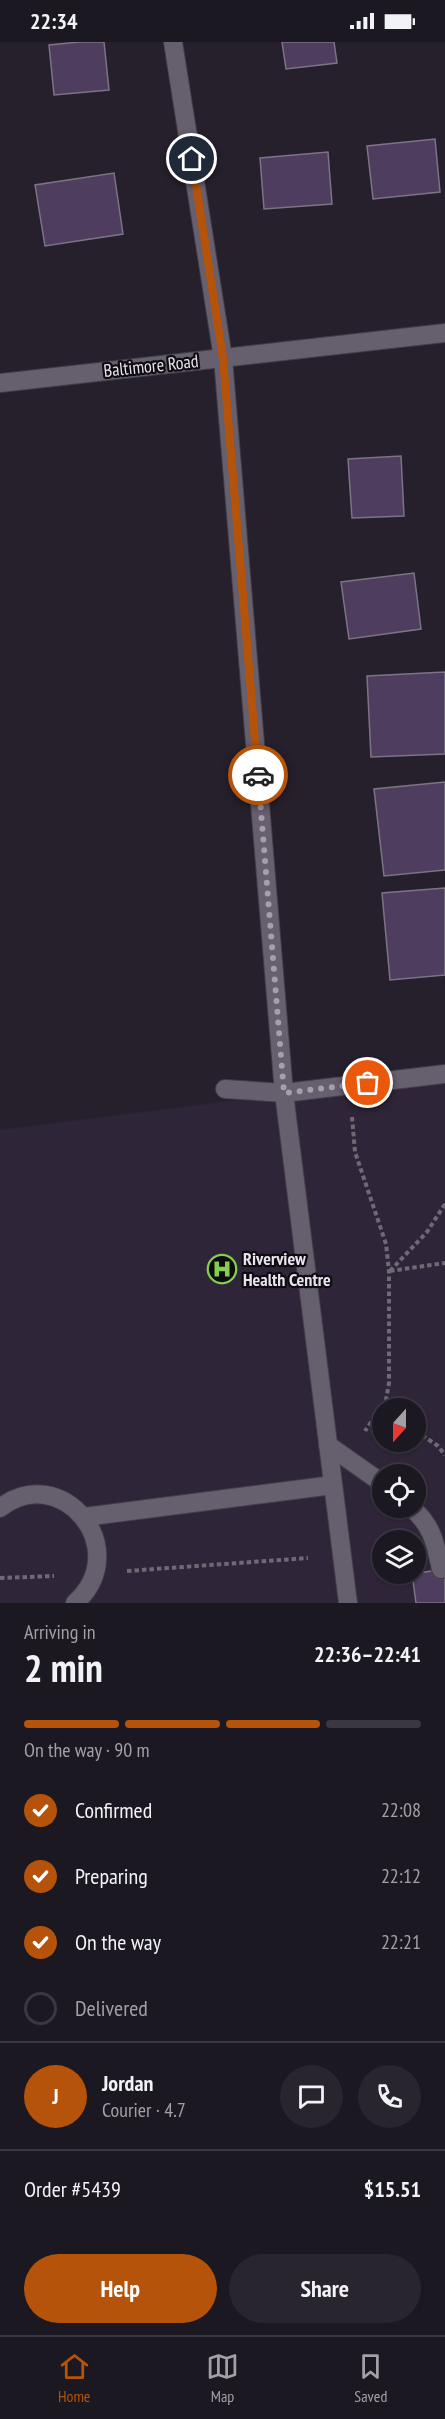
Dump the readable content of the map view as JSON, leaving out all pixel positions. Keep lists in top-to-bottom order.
{
  "streets": {
    "street": ["Baltimore Road"]
  },
  "places": {
    "hospital": ["Riverview Health Centre"]
  },
  "north": "bottom",
  "page": {
    "status": "22:34",
    "heading": ["2 min", "Arriving in", "22:36–22:41"],
    "panel": [
      "Jordan",
      "Courier · 4.7",
      "Order #5439",
      "$15.51"
    ],
    "bar": "On the way · 90 m",
    "list": [
      ["Confirmed", "22:08"],
      ["Preparing", "22:12"],
      ["On the way", "22:21"],
      "Delivered"
    ],
    "round": "J",
    "buttons": ["Help", "Share"],
    "tabs": ["Home", "Map", "Saved"]
  }
}
